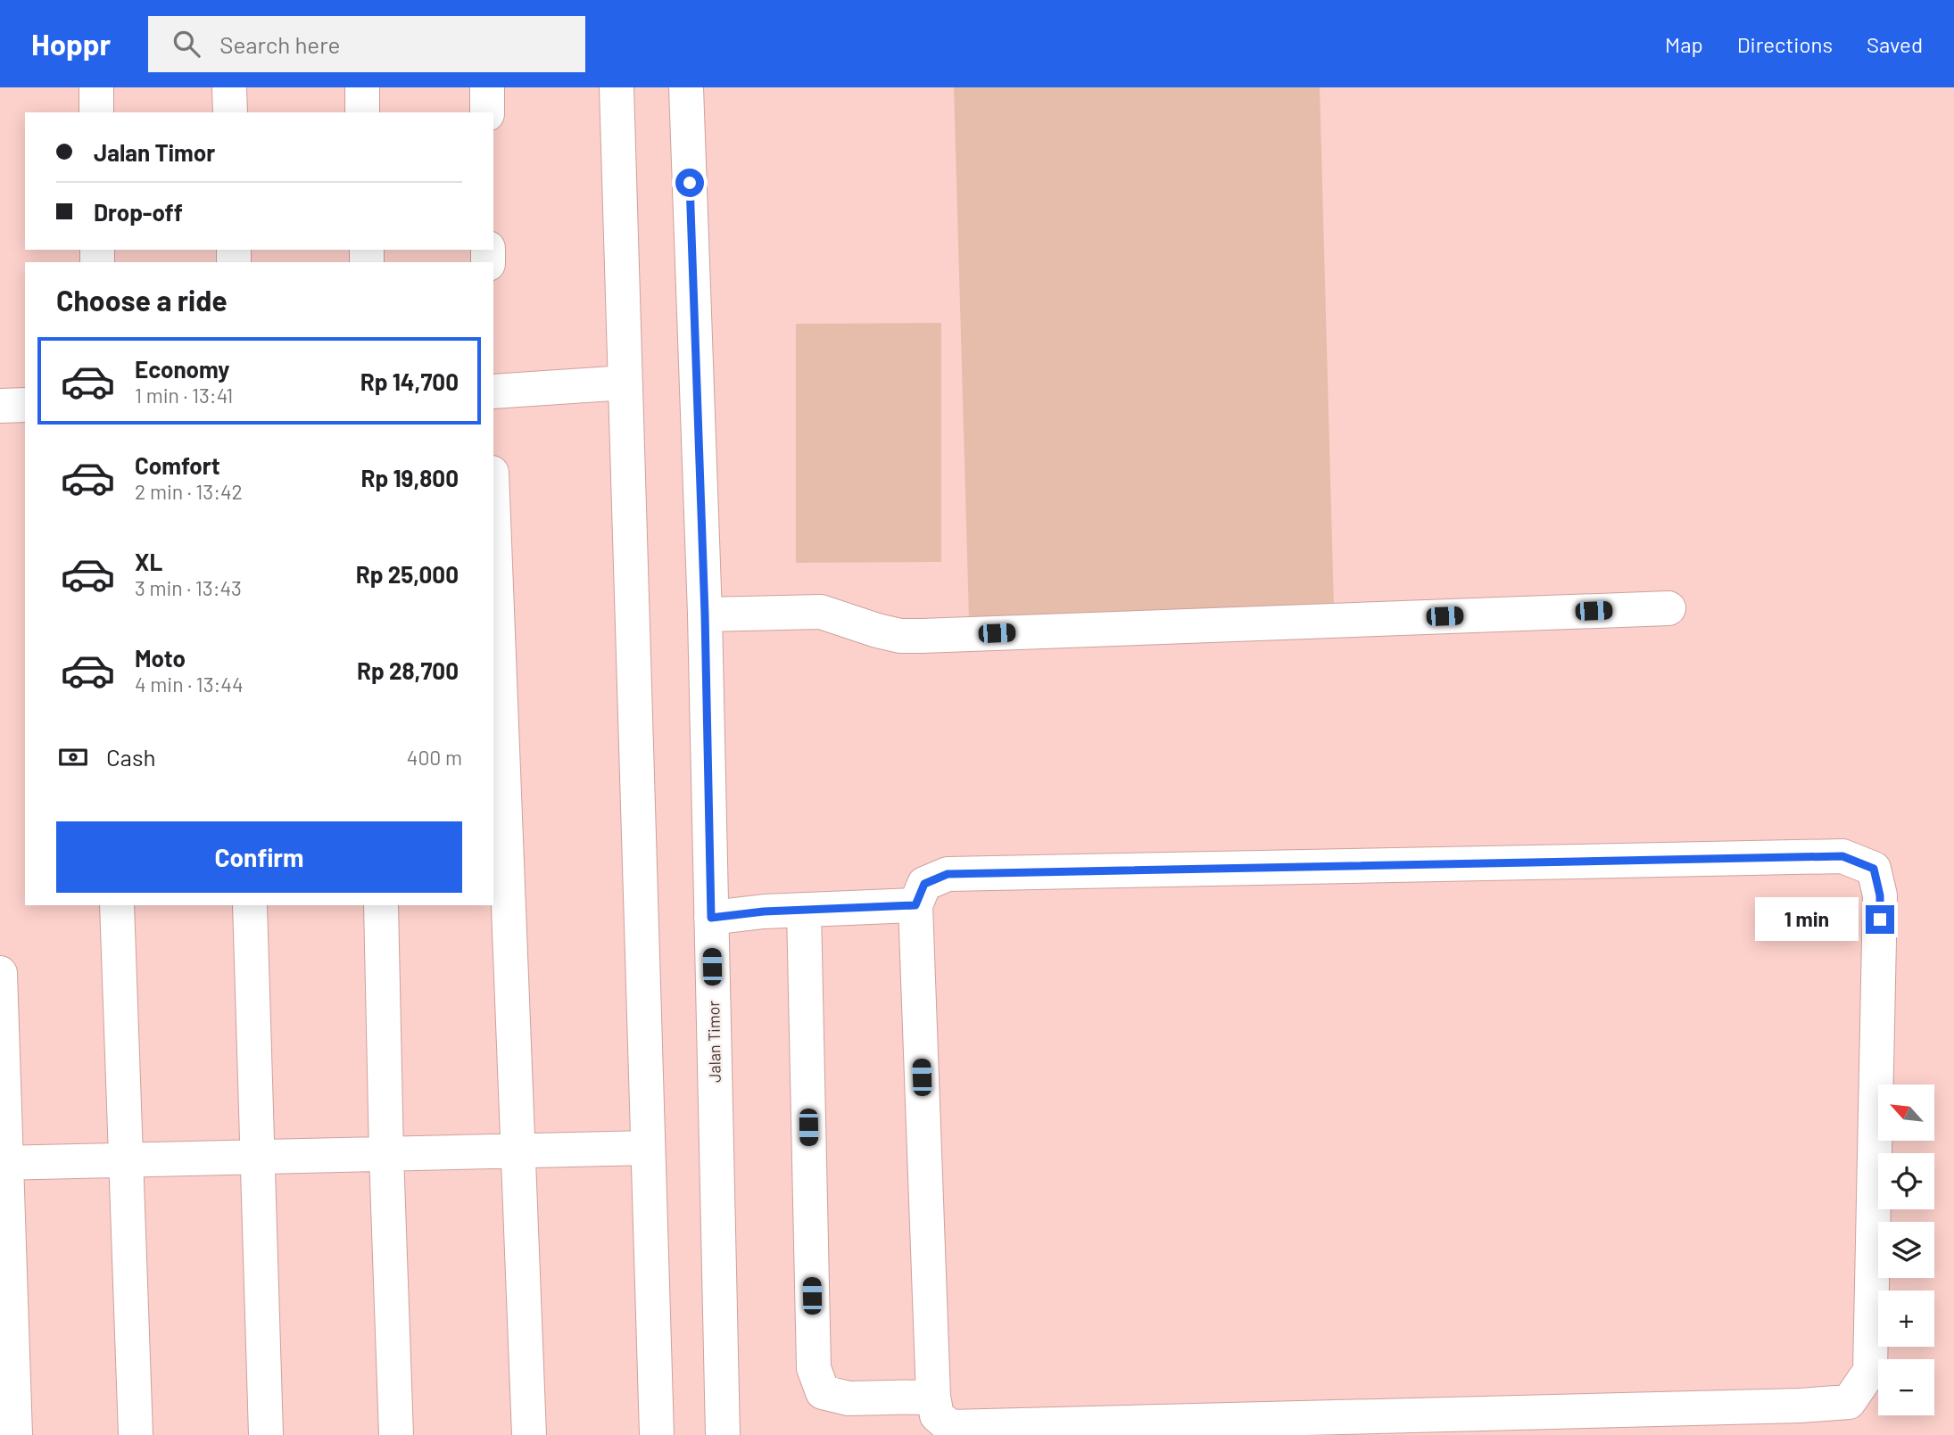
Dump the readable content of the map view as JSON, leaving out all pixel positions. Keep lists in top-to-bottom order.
{
  "streets": {
    "street": ["Jalan Timor"]
  },
  "north": "top left",
  "page": {
    "header": "Hoppr",
    "search": "Search here",
    "nav": ["Map", "Directions", "Saved"],
    "banner": ["Jalan Timor", "Drop-off"],
    "heading": "Choose a ride",
    "list": [
      {
        "name": "Economy",
        "note": "1 min · 13:41",
        "value": "Rp 14,700"
      },
      {
        "name": "Comfort",
        "note": "2 min · 13:42",
        "value": "Rp 19,800"
      },
      {
        "name": "XL",
        "note": "3 min · 13:43",
        "value": "Rp 25,000"
      },
      {
        "name": "Moto",
        "note": "4 min · 13:44",
        "value": "Rp 28,700"
      }
    ],
    "pay": ["Cash", "400 m"],
    "buttons": "Confirm",
    "bubble": "1 min",
    "map_buttons": ["+", "−"]
  }
}
